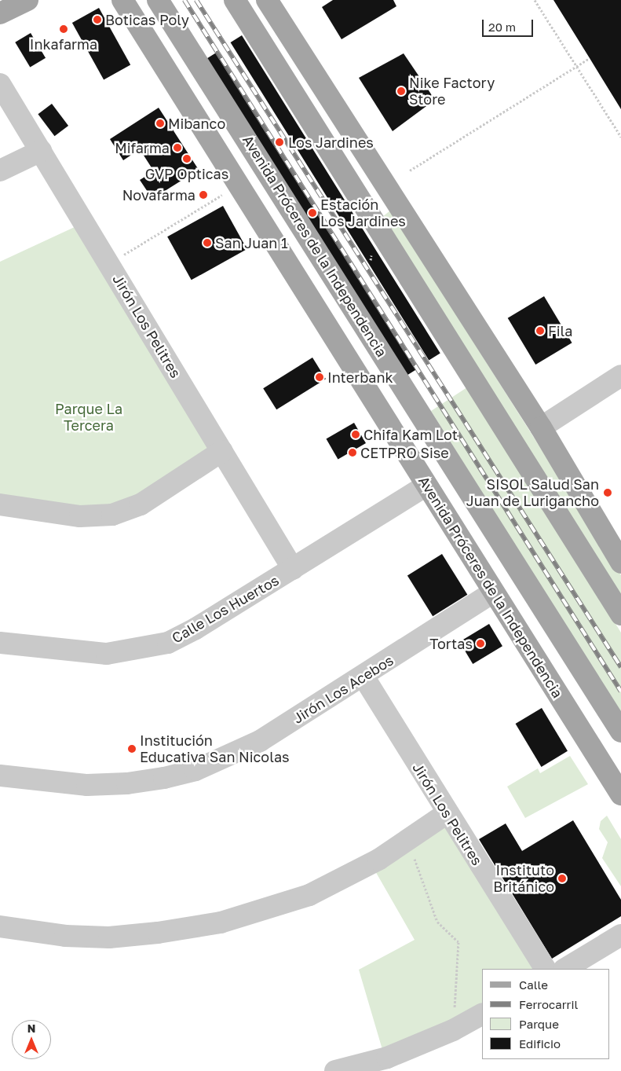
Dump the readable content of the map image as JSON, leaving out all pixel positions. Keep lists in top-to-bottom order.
{
  "streets": {
    "main road": ["Avenida Próceres de la Independencia"],
    "street": ["Jirón Los Pelitres", "Calle Los Huertos", "Jirón Los Acebos"]
  },
  "crossings": [
    ["Avenida Próceres de la Independencia", "Calle Los Huertos"],
    ["Avenida Próceres de la Independencia", "Jirón Los Acebos"],
    ["Jirón Los Pelitres", "Calle Los Huertos"],
    ["Jirón Los Pelitres", "Jirón Los Acebos"]
  ],
  "parks": ["Parque La Tercera"],
  "places": [
    "Boticas Poly",
    "Inkafarma",
    "Nike Factory Store",
    "Mibanco",
    "Los Jardines",
    "Mifarma",
    "GVP Opticas",
    "Novafarma",
    "Estación Los Jardines",
    "San Juan 1",
    "Fila",
    "Interbank",
    "Chifa Kam Lot",
    "CETPRO Sise",
    "SISOL Salud San Juan de Lurigancho",
    "Tortas",
    "Institución Educativa San Nicolas",
    "Instituto Británico"
  ],
  "legend": [
    "Calle",
    "Ferrocarril",
    "Parque",
    "Edificio"
  ],
  "scale_bar": "20 m",
  "north": "top"
}
